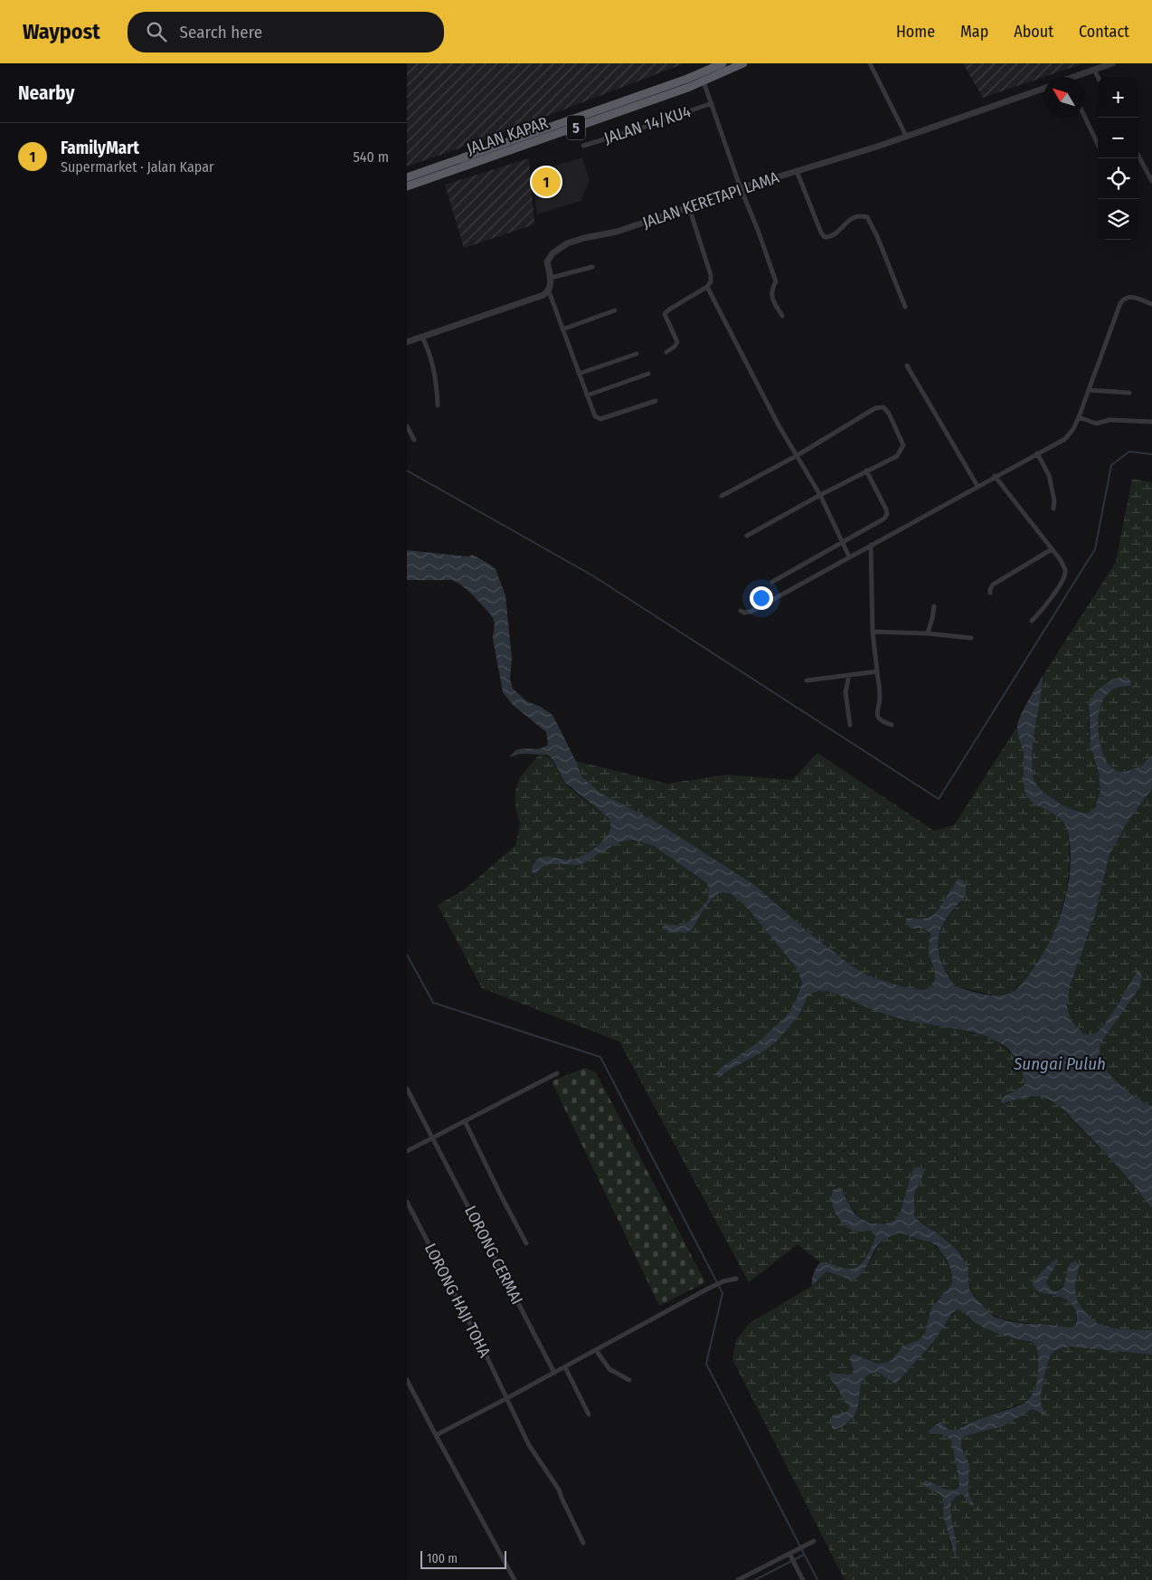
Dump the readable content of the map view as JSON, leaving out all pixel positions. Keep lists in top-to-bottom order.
{
  "streets": {
    "highway": ["5", "JALAN KAPAR"],
    "street": [
      "JALAN 14/KU4",
      "JALAN KERETAPI LAMA",
      "LORONG CERMAI",
      "LORONG HAJI TOHA"
    ]
  },
  "water": ["Sungai Puluh"],
  "scale_bar": "100 m",
  "north": "top left",
  "page": {
    "header": "Waypost",
    "search": "Search here",
    "nav": [
      "Home",
      "Map",
      "About",
      "Contact"
    ],
    "heading": "Nearby",
    "map_buttons": ["+", "−"],
    "list": [
      {
        "mark": "1",
        "name": "FamilyMart",
        "note": "Supermarket · Jalan Kapar",
        "value": "540 m"
      }
    ],
    "pins": "1",
    "scale": "100 m"
  }
}
